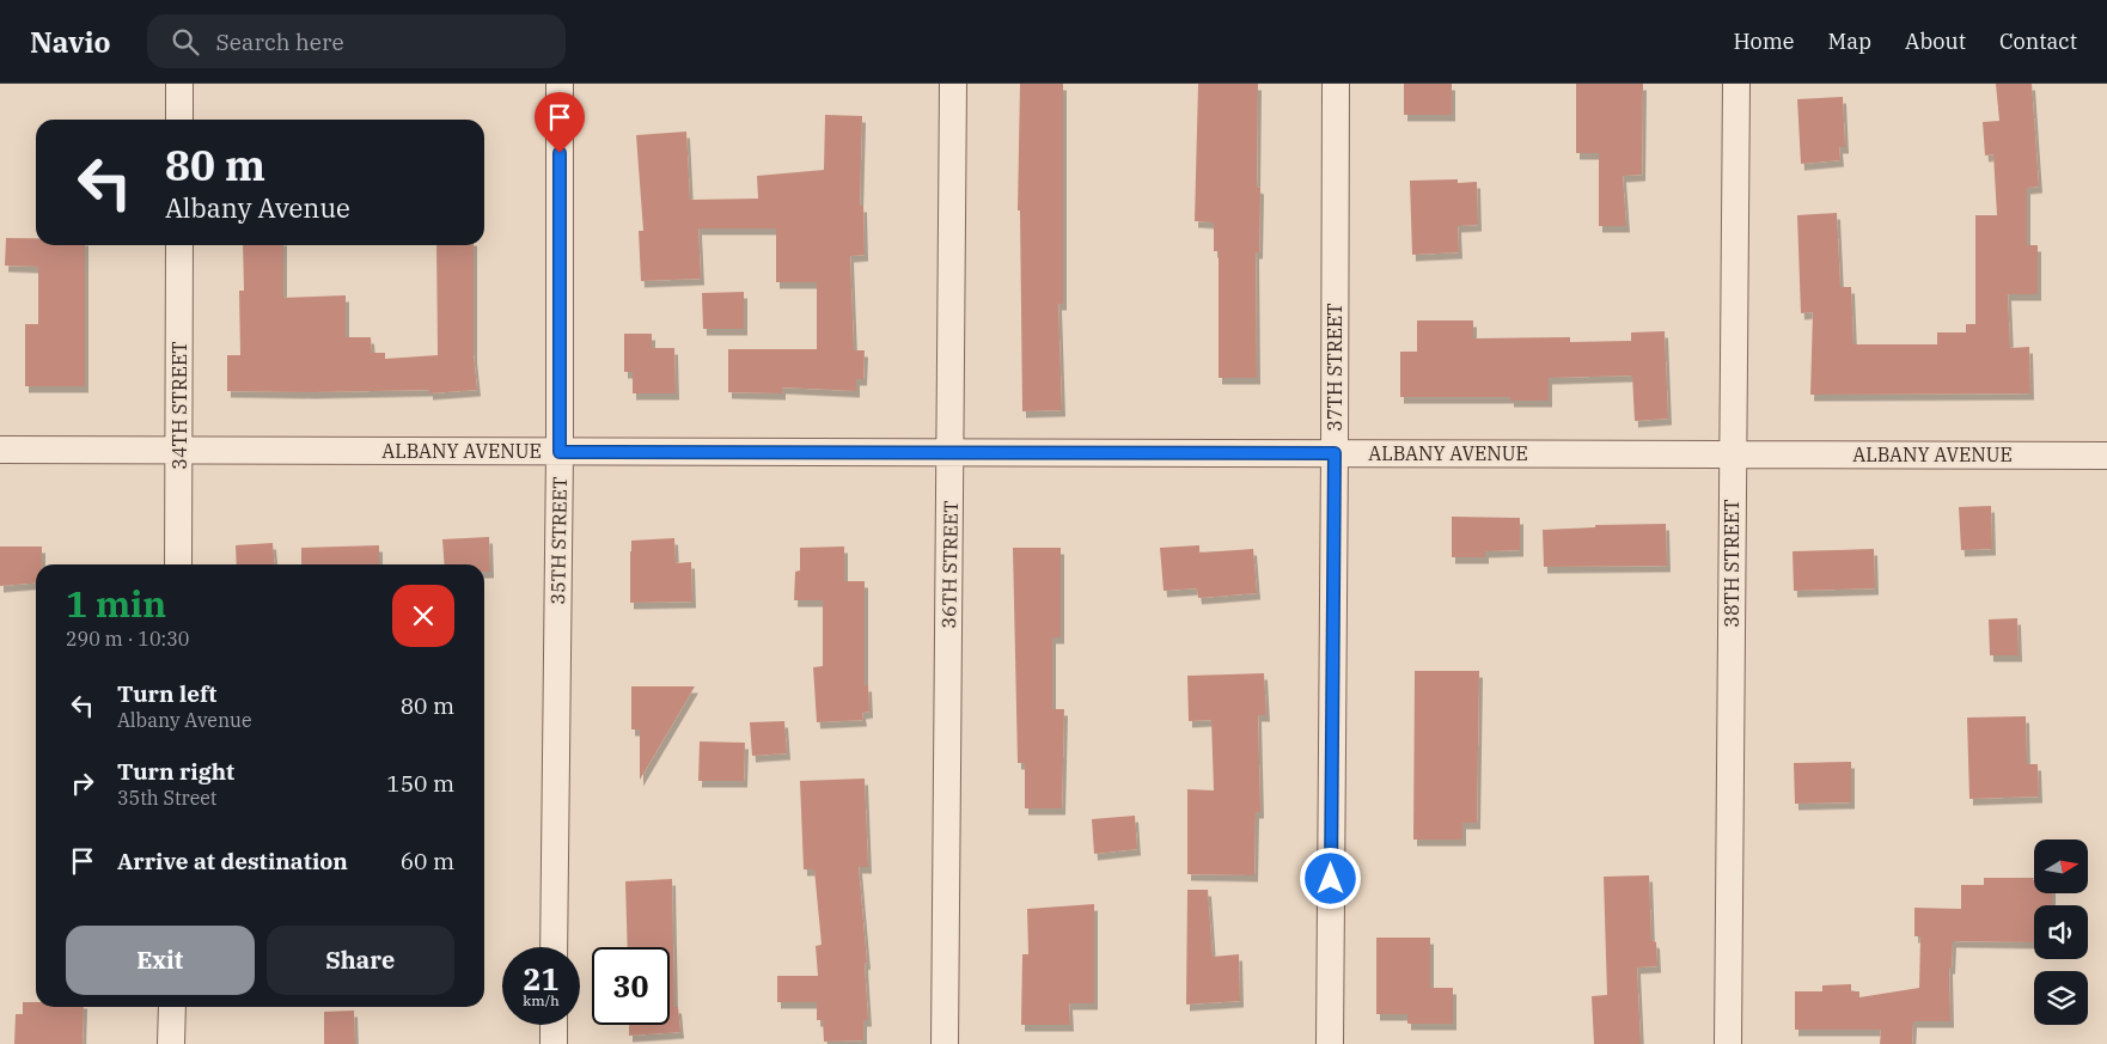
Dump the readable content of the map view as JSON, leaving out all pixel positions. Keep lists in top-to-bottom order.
{
  "streets": {
    "street": [
      "37TH STREET",
      "34TH STREET",
      "ALBANY AVENUE",
      "35TH STREET",
      "38TH STREET",
      "36TH STREET"
    ]
  },
  "crossings": [
    ["37TH STREET", "ALBANY AVENUE"],
    ["34TH STREET", "ALBANY AVENUE"],
    ["ALBANY AVENUE", "35TH STREET"],
    ["ALBANY AVENUE", "38TH STREET"],
    ["ALBANY AVENUE", "36TH STREET"]
  ],
  "north": "right",
  "page": {
    "header": "Navio",
    "search": "Search here",
    "nav": [
      "Home",
      "Map",
      "About",
      "Contact"
    ],
    "turn": ["80 m", "Albany Avenue"],
    "heading": ["1 min", "290 m · 10:30"],
    "list": [
      {
        "name": "Turn left",
        "note": "Albany Avenue",
        "value": "80 m"
      },
      {
        "name": "Turn right",
        "note": "35th Street",
        "value": "150 m"
      },
      {
        "name": "Arrive at destination",
        "value": "60 m"
      }
    ],
    "buttons": ["Exit", "Share"],
    "speed": "21 km/h",
    "limit": "30"
  }
}
